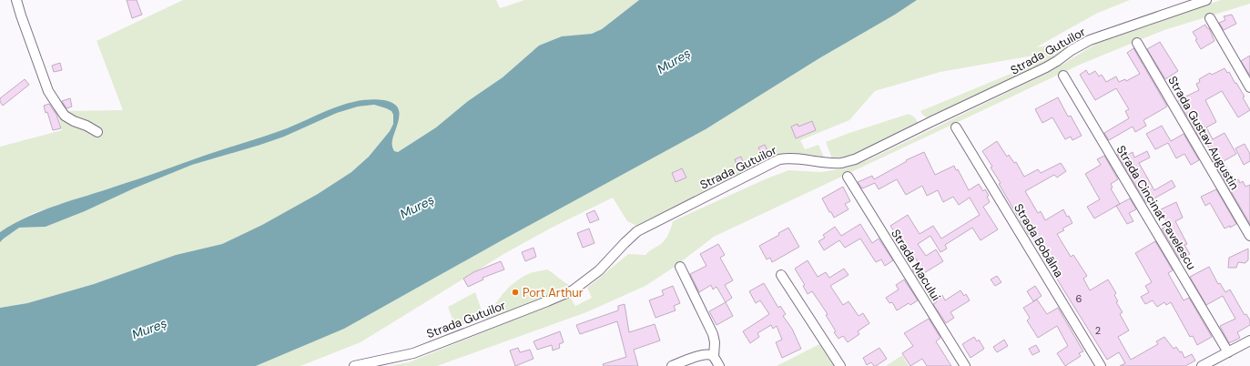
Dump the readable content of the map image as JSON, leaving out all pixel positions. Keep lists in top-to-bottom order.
{
  "streets": {
    "street": [
      "Strada Gutuilor",
      "Strada Gustav Augustin",
      "Strada Cincinat Pavelescu",
      "Strada Bobâlna",
      "Strada Macului"
    ]
  },
  "water": ["Mureș"],
  "places": ["Port Arthur"],
  "house_numbers": ["6", "2"]
}
